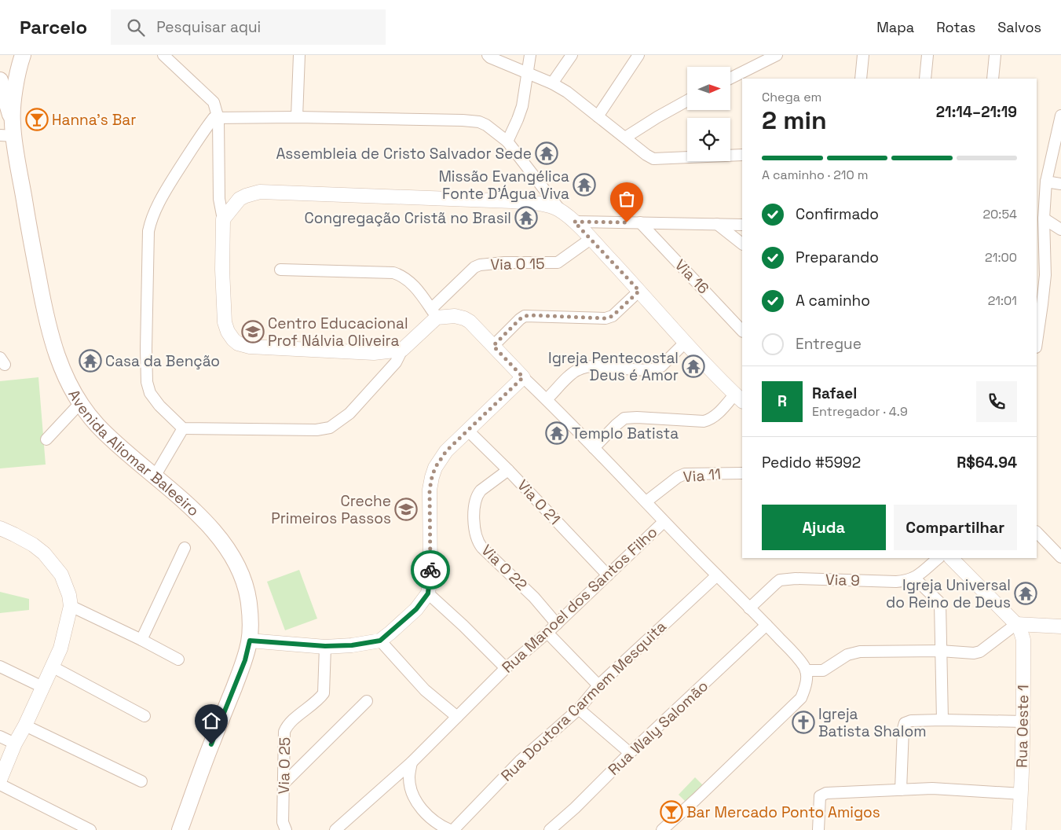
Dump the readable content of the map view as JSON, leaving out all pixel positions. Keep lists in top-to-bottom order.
{
  "streets": {
    "main road": ["Avenida Aliomar Baleeiro"],
    "street": [
      "Via O 15",
      "Via 16",
      "Via 11",
      "Via O 21",
      "Via O 22",
      "Via 9",
      "Rua Manoel dos Santos Filho",
      "Rua Doutora Carmem Mesquita",
      "Rua Oeste 1",
      "Rua Waly Salomão",
      "Via O 25"
    ]
  },
  "crossings": [
    ["Via O 21", "Via O 22"],
    ["Via O 21", "Rua Manoel dos Santos Filho"],
    ["Via O 22", "Rua Manoel dos Santos Filho"],
    ["Via 9", "Rua Manoel dos Santos Filho"],
    ["Rua Manoel dos Santos Filho", "Rua Doutora Carmem Mesquita"],
    ["Rua Manoel dos Santos Filho", "Rua Waly Salomão"]
  ],
  "places": {
    "bar": ["Hanna's Bar", "Bar Mercado Ponto Amigos"],
    "temple": [
      "Assembleia de Cristo Salvador Sede",
      "Missão Evangélica Fonte D'Água Viva",
      "Congregação Cristã no Brasil",
      "Casa da Benção",
      "Igreja Pentecostal Deus é Amor",
      "Templo Batista",
      "Igreja Universal do Reino de Deus"
    ],
    "school or university": ["Centro Educacional Prof Nálvia Oliveira", "Creche Primeiros Passos"],
    "church": ["Igreja Batista Shalom"]
  },
  "north": "right",
  "page": {
    "header": "Parcelo",
    "search": "Pesquisar aqui",
    "nav": ["Mapa", "Rotas", "Salvos"],
    "heading": ["2 min", "Chega em", "21:14–21:19"],
    "panel": [
      "Rafael",
      "Entregador · 4.9",
      "Pedido #5992",
      "R$64.94"
    ],
    "bar": "A caminho · 210 m",
    "list": [
      ["Confirmado", "20:54"],
      ["Preparando", "21:00"],
      ["A caminho", "21:01"],
      "Entregue"
    ],
    "round": "R",
    "buttons": ["Ajuda", "Compartilhar"]
  }
}
